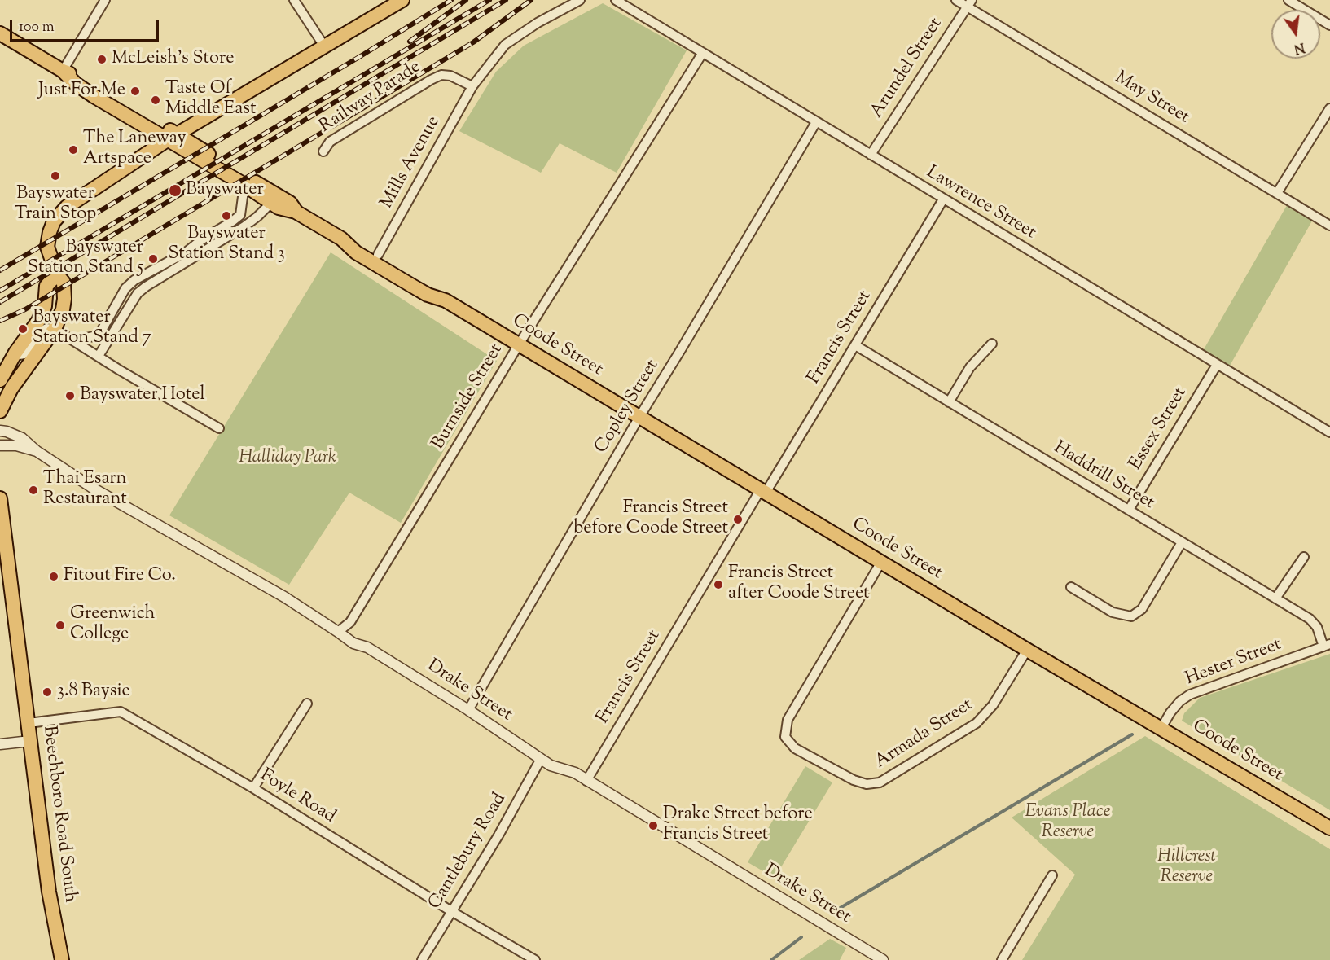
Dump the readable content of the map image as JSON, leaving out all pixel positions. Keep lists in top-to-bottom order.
{
  "streets": {
    "main road": ["Coode Street", "Beechboro Road South"],
    "street": [
      "Arundel Street",
      "Railway Parade",
      "May Street",
      "Mills Avenue",
      "Lawrence Street",
      "Francis Street",
      "Burnside Street",
      "Copley Street",
      "Essex Street",
      "Haddrill Street",
      "Hester Street",
      "Drake Street",
      "Armada Street",
      "Foyle Road",
      "Cantlebury Road"
    ]
  },
  "crossings": [
    ["Arundel Street", "May Street"],
    ["Arundel Street", "Lawrence Street"],
    ["Railway Parade", "Mills Avenue"],
    ["Mills Avenue", "Coode Street"],
    ["Lawrence Street", "Francis Street"],
    ["Lawrence Street", "Burnside Street"],
    ["Lawrence Street", "Copley Street"],
    ["Lawrence Street", "Essex Street"],
    ["Francis Street", "Coode Street"],
    ["Francis Street", "Haddrill Street"],
    ["Francis Street", "Drake Street"],
    ["Coode Street", "Burnside Street"],
    ["Coode Street", "Copley Street"],
    ["Coode Street", "Hester Street"],
    ["Coode Street", "Armada Street"],
    ["Burnside Street", "Drake Street"],
    ["Copley Street", "Drake Street"],
    ["Essex Street", "Haddrill Street"],
    ["Haddrill Street", "Hester Street"],
    ["Drake Street", "Cantlebury Road"],
    ["Foyle Road", "Beechboro Road South"],
    ["Foyle Road", "Cantlebury Road"]
  ],
  "parks": ["Halliday Park", "Evans Place Reserve", "Hillcrest Reserve"],
  "places": [
    "McLeish's Store",
    "Just For Me",
    "Taste Of Middle East",
    "The Laneway Artspace",
    "Bayswater Train Stop",
    "Bayswater",
    "Bayswater Station Stand 3",
    "Bayswater Station Stand 5",
    "Bayswater Station Stand 7",
    "Bayswater Hotel",
    "Thai Esarn Restaurant",
    "Francis Street before Coode Street",
    "Fitout Fire Co.",
    "Francis Street after Coode Street",
    "Greenwich College",
    "3.8 Baysie",
    "Drake Street before Francis Street"
  ],
  "scale_bar": "100 m",
  "north": "bottom"
}
